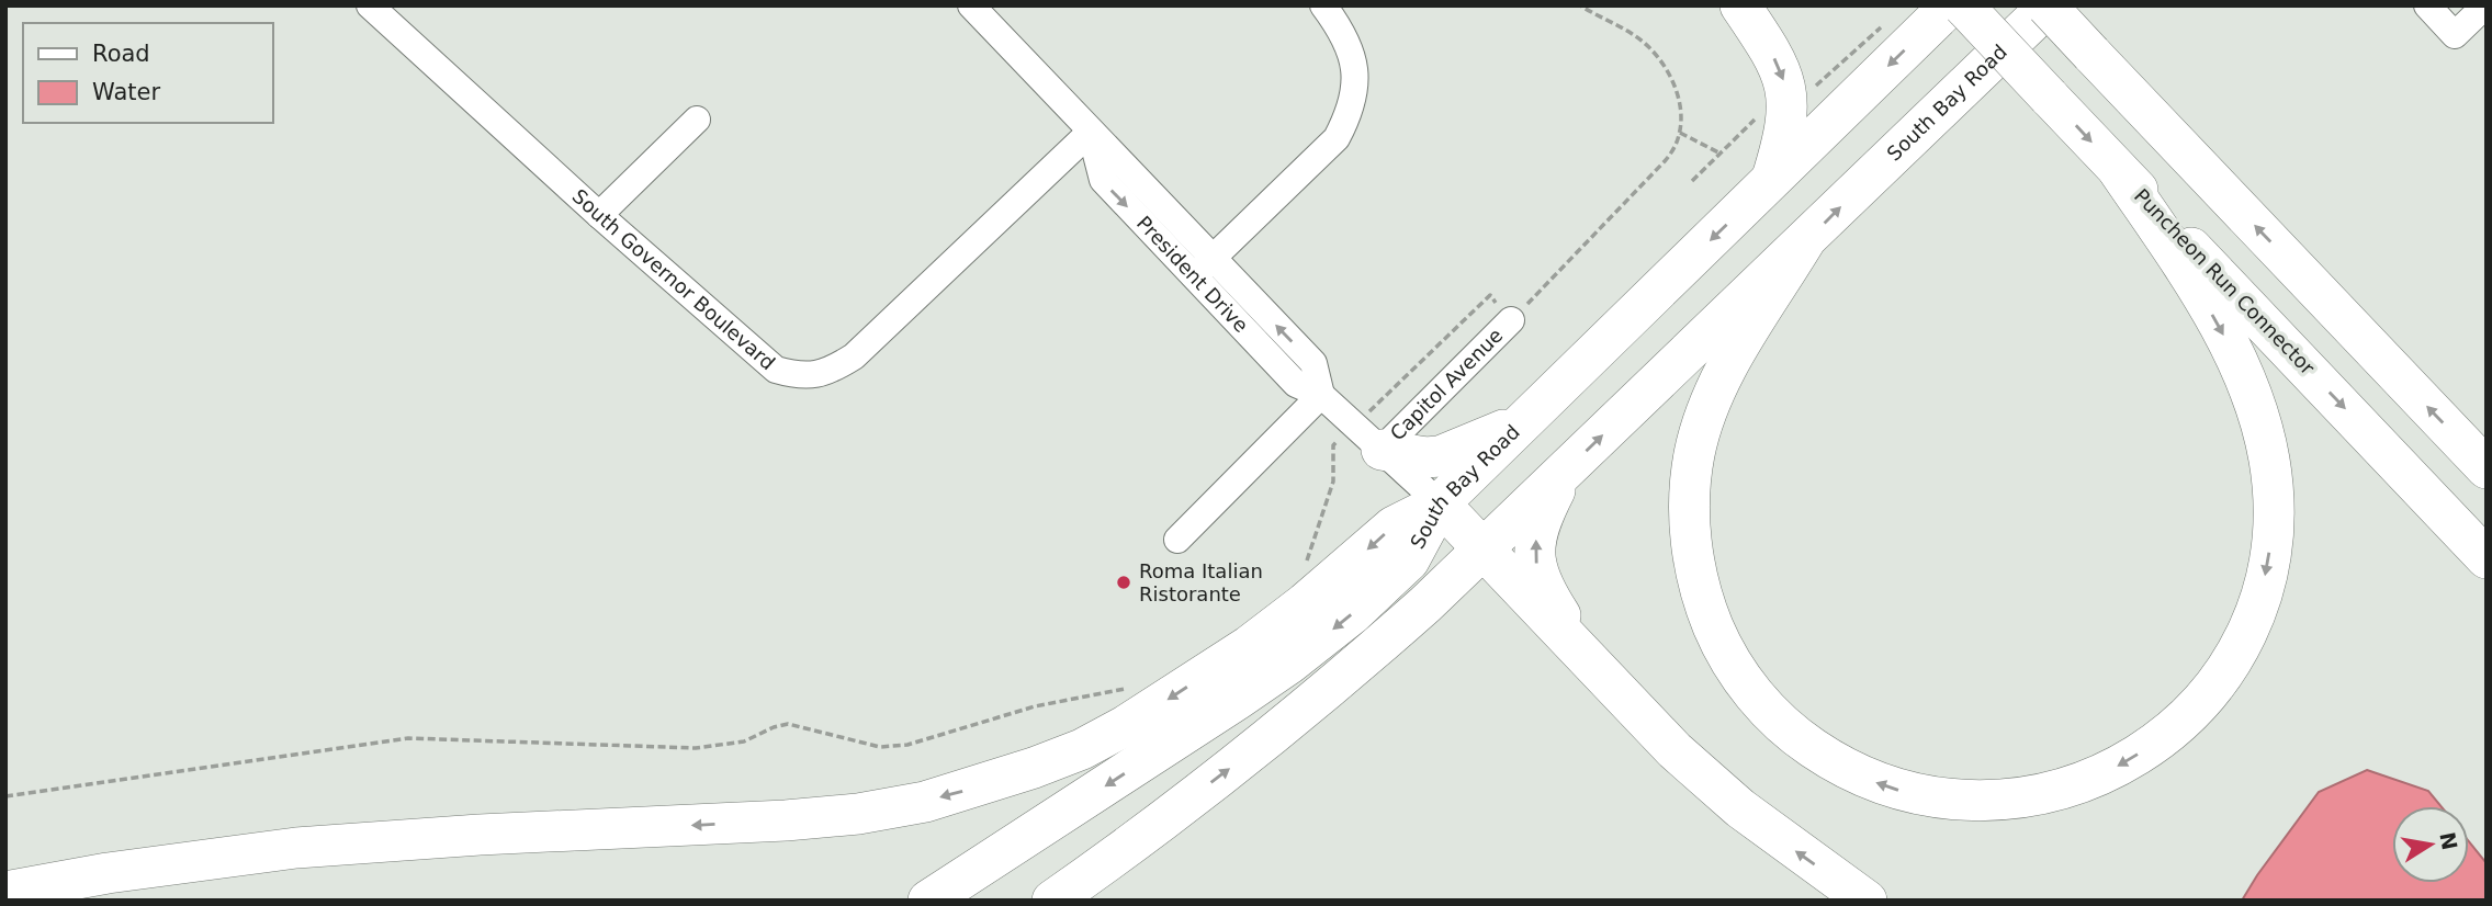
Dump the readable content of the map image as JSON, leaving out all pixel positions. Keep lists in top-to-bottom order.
{
  "streets": {
    "highway": ["South Bay Road", "Puncheon Run Connector"],
    "street": ["President Drive", "South Governor Boulevard", "Capitol Avenue"]
  },
  "crossings": [
    ["South Bay Road", "President Drive"],
    ["President Drive", "South Governor Boulevard"],
    ["President Drive", "Capitol Avenue"]
  ],
  "places": ["Roma Italian Ristorante"],
  "legend": ["Road", "Water"],
  "north": "right"
}
